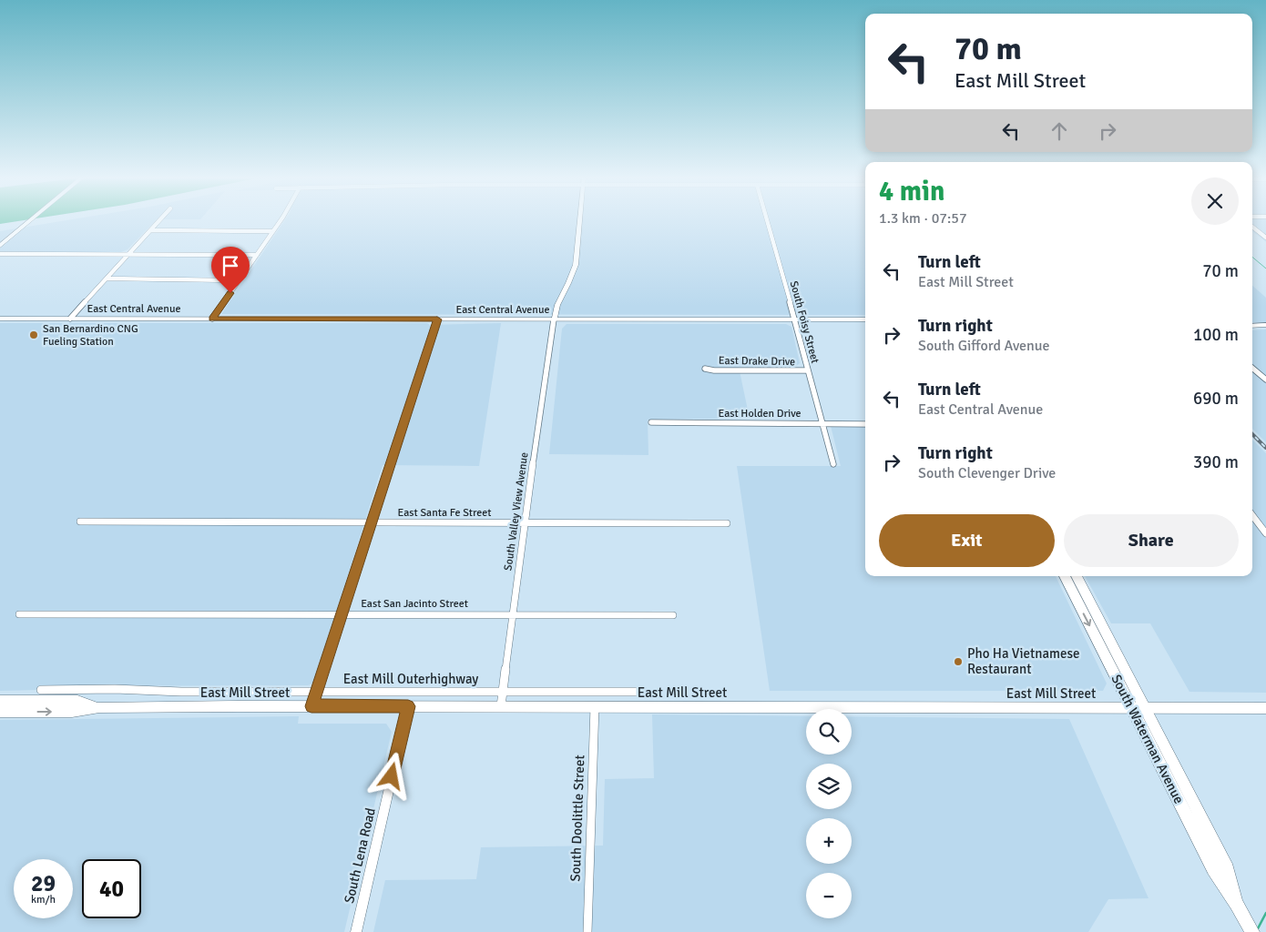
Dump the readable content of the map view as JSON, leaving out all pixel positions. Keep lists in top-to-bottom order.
{
  "streets": {
    "main road": ["East Mill Street", "South Waterman Avenue"],
    "street": [
      "East Central Avenue",
      "South Foisy Street",
      "East Drake Drive",
      "East Holden Drive",
      "South Valley View Avenue",
      "East Santa Fe Street",
      "East San Jacinto Street",
      "East Mill Outerhighway",
      "South Doolittle Street",
      "South Lena Road"
    ]
  },
  "crossings": [
    ["East Central Avenue", "South Foisy Street"],
    ["East Central Avenue", "South Valley View Avenue"],
    ["South Foisy Street", "East Drake Drive"],
    ["South Foisy Street", "East Holden Drive"],
    ["South Valley View Avenue", "East Santa Fe Street"],
    ["South Valley View Avenue", "East San Jacinto Street"],
    ["South Valley View Avenue", "East Mill Outerhighway"],
    ["South Valley View Avenue", "East Mill Street"],
    ["East Mill Street", "South Waterman Avenue"],
    ["East Mill Street", "South Doolittle Street"],
    ["East Mill Street", "South Lena Road"]
  ],
  "places": ["San Bernardino CNG Fueling Station", "Pho Ha Vietnamese Restaurant"],
  "page": {
    "turn": ["70 m", "East Mill Street"],
    "heading": ["4 min", "1.3 km · 07:57"],
    "list": [
      {
        "name": "Turn left",
        "note": "East Mill Street",
        "value": "70 m"
      },
      {
        "name": "Turn right",
        "note": "South Gifford Avenue",
        "value": "100 m"
      },
      {
        "name": "Turn left",
        "note": "East Central Avenue",
        "value": "690 m"
      },
      {
        "name": "Turn right",
        "note": "South Clevenger Drive",
        "value": "390 m"
      }
    ],
    "buttons": ["Exit", "Share"],
    "map_buttons": ["+", "−"],
    "speed": "29 km/h",
    "limit": "40"
  }
}
